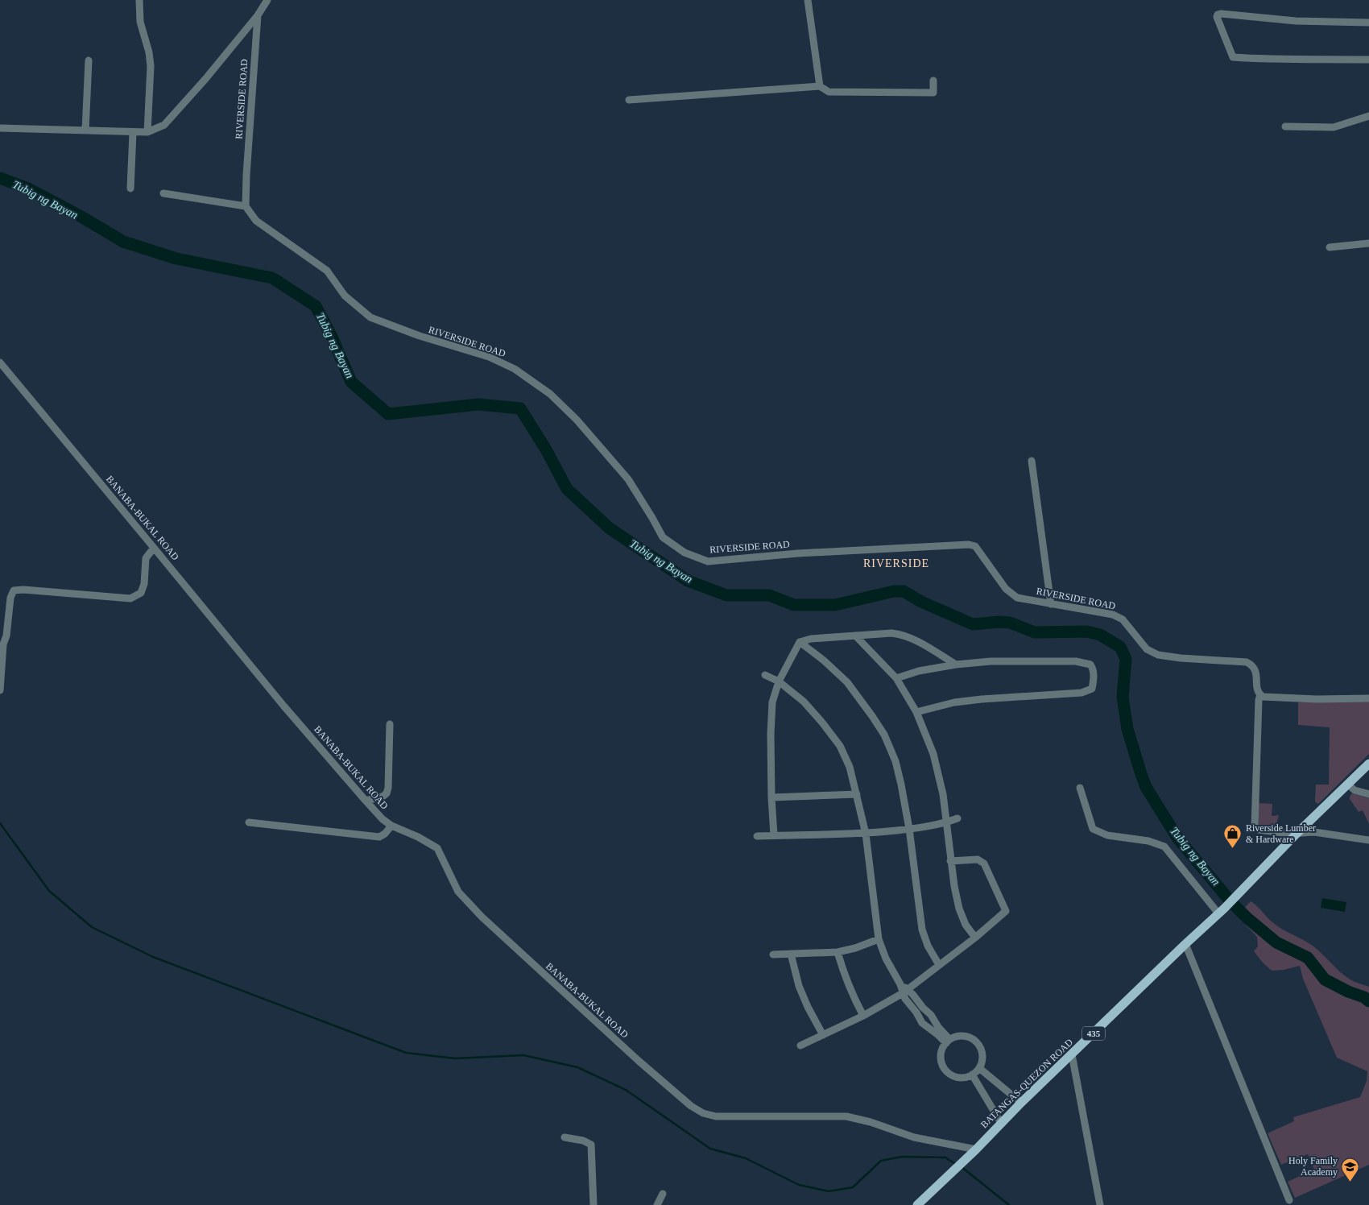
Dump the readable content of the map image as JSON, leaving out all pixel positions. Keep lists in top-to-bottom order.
{
  "streets": {
    "main road": ["435", "BATANGAS-QUEZON ROAD"],
    "street": ["RIVERSIDE ROAD", "BANABA-BUKAL ROAD"]
  },
  "crossings": [
    ["RIVERSIDE ROAD", "435"],
    ["RIVERSIDE ROAD", "BATANGAS-QUEZON ROAD"],
    ["BANABA-BUKAL ROAD", "BATANGAS-QUEZON ROAD"],
    ["435", "BATANGAS-QUEZON ROAD"]
  ],
  "districts": ["RIVERSIDE"],
  "water": ["Tubig ng Bayan"],
  "places": {
    "shop": ["Riverside Lumber & Hardware"],
    "school or university": ["Holy Family Academy"]
  }
}
